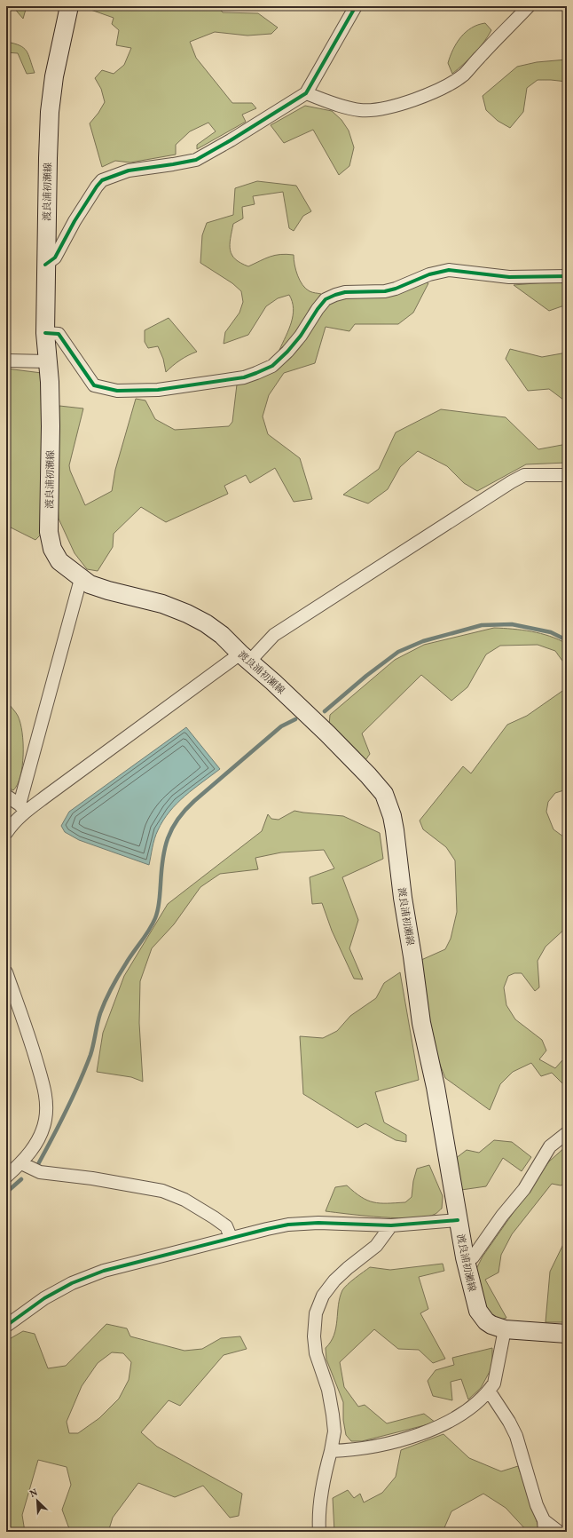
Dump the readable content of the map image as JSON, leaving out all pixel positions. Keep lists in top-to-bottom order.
{
  "streets": {
    "main road": ["渡良浦初瀬線"]
  },
  "north": "top left"
}
